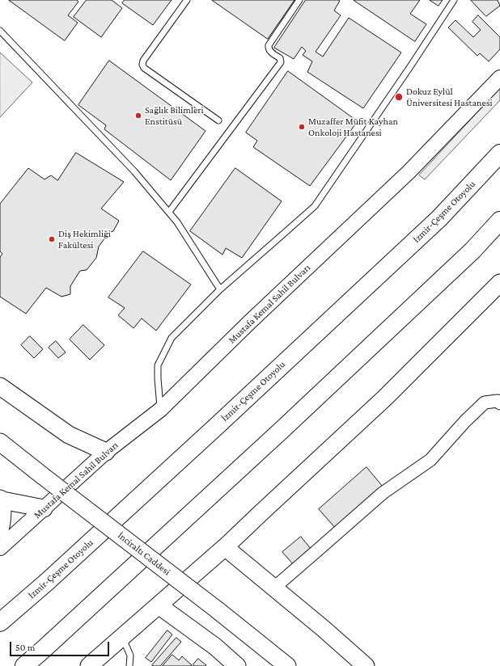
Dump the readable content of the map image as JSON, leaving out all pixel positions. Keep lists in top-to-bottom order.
{
  "streets": {
    "highway": ["İzmir-Çeşme Otoyolu"],
    "main road": ["İnciraltı Caddesi"],
    "street": ["Mustafa Kemal Sahil Bulvarı"]
  },
  "places": [
    "Dokuz Eylül Üniversitesi Hastanesi",
    "Sağlık Bilimleri Enstitüsü",
    "Muzaffer Müfit Kayhan Onkoloji Hastanesi",
    "Diş Hekimliği Fakültesi"
  ],
  "scale_bar": "50 m"
}
